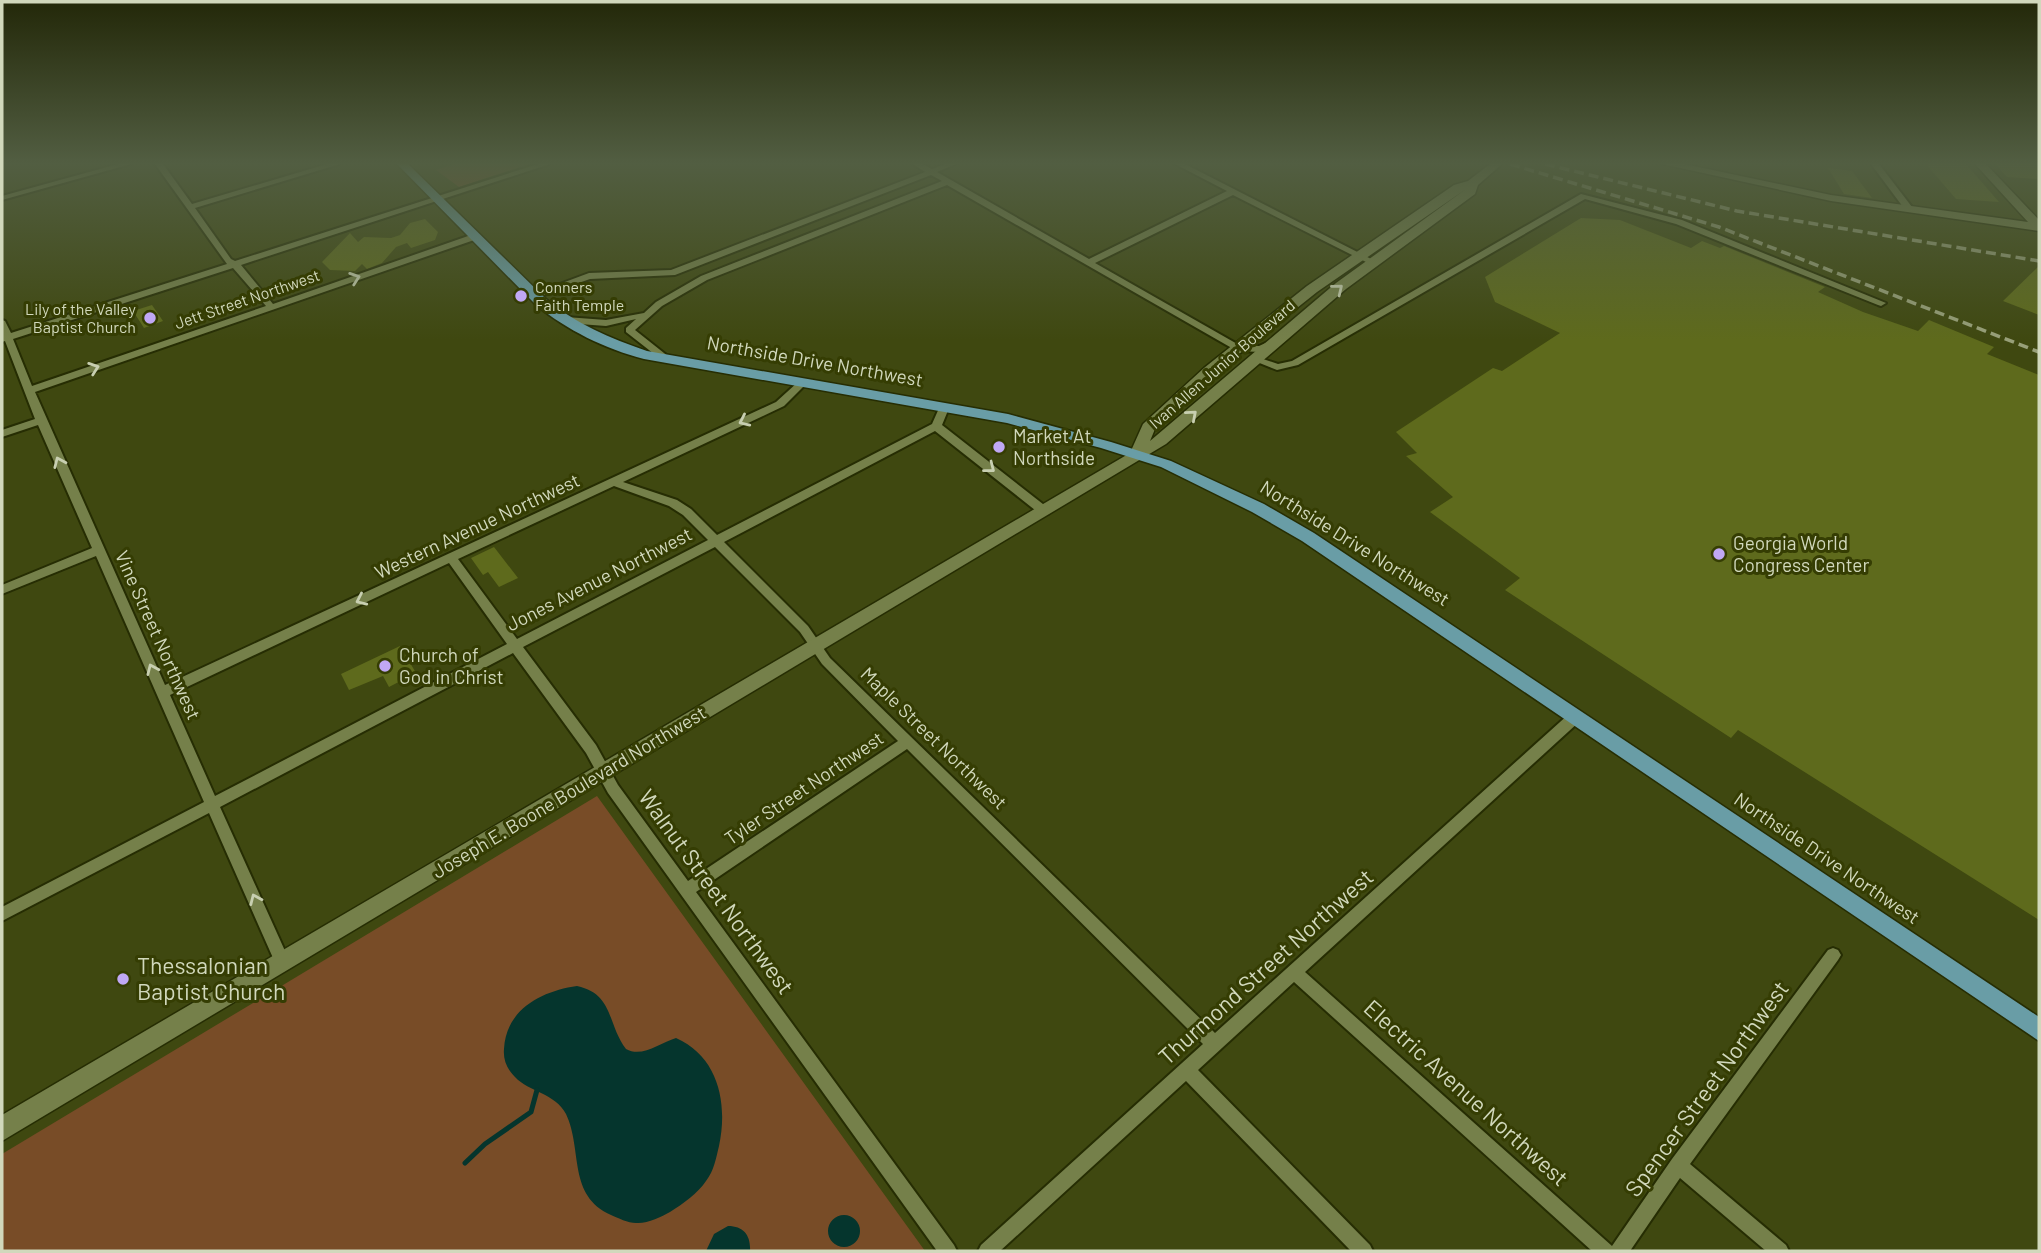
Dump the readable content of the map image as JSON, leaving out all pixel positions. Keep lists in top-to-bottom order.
{
  "streets": {
    "main road": ["Northside Drive Northwest", "Ivan Allen Junior Boulevard", "Joseph E. Boone Boulevard Northwest"],
    "street": [
      "Jett Street Northwest",
      "Western Avenue Northwest",
      "Jones Avenue Northwest",
      "Vine Street Northwest",
      "Maple Street Northwest",
      "Tyler Street Northwest",
      "Walnut Street Northwest",
      "Thurmond Street Northwest",
      "Spencer Street Northwest",
      "Electric Avenue Northwest"
    ]
  },
  "crossings": [
    ["Jett Street Northwest", "Northside Drive Northwest"],
    ["Jett Street Northwest", "Vine Street Northwest"],
    ["Northside Drive Northwest", "Ivan Allen Junior Boulevard"],
    ["Northside Drive Northwest", "Western Avenue Northwest"],
    ["Northside Drive Northwest", "Joseph E. Boone Boulevard Northwest"],
    ["Northside Drive Northwest", "Thurmond Street Northwest"],
    ["Ivan Allen Junior Boulevard", "Joseph E. Boone Boulevard Northwest"],
    ["Western Avenue Northwest", "Vine Street Northwest"],
    ["Western Avenue Northwest", "Maple Street Northwest"],
    ["Western Avenue Northwest", "Walnut Street Northwest"],
    ["Jones Avenue Northwest", "Vine Street Northwest"],
    ["Jones Avenue Northwest", "Maple Street Northwest"],
    ["Jones Avenue Northwest", "Walnut Street Northwest"],
    ["Vine Street Northwest", "Joseph E. Boone Boulevard Northwest"],
    ["Maple Street Northwest", "Tyler Street Northwest"],
    ["Maple Street Northwest", "Joseph E. Boone Boulevard Northwest"],
    ["Maple Street Northwest", "Thurmond Street Northwest"],
    ["Tyler Street Northwest", "Walnut Street Northwest"],
    ["Joseph E. Boone Boulevard Northwest", "Walnut Street Northwest"],
    ["Thurmond Street Northwest", "Electric Avenue Northwest"]
  ],
  "one_way": ["Western Avenue Northwest", "Vine Street Northwest"],
  "places": [
    "Conners Faith Temple",
    "Lily of the Valley Baptist Church",
    "Market At Northside",
    "Georgia World Congress Center",
    "Church of God in Christ",
    "Thessalonian Baptist Church"
  ]
}
